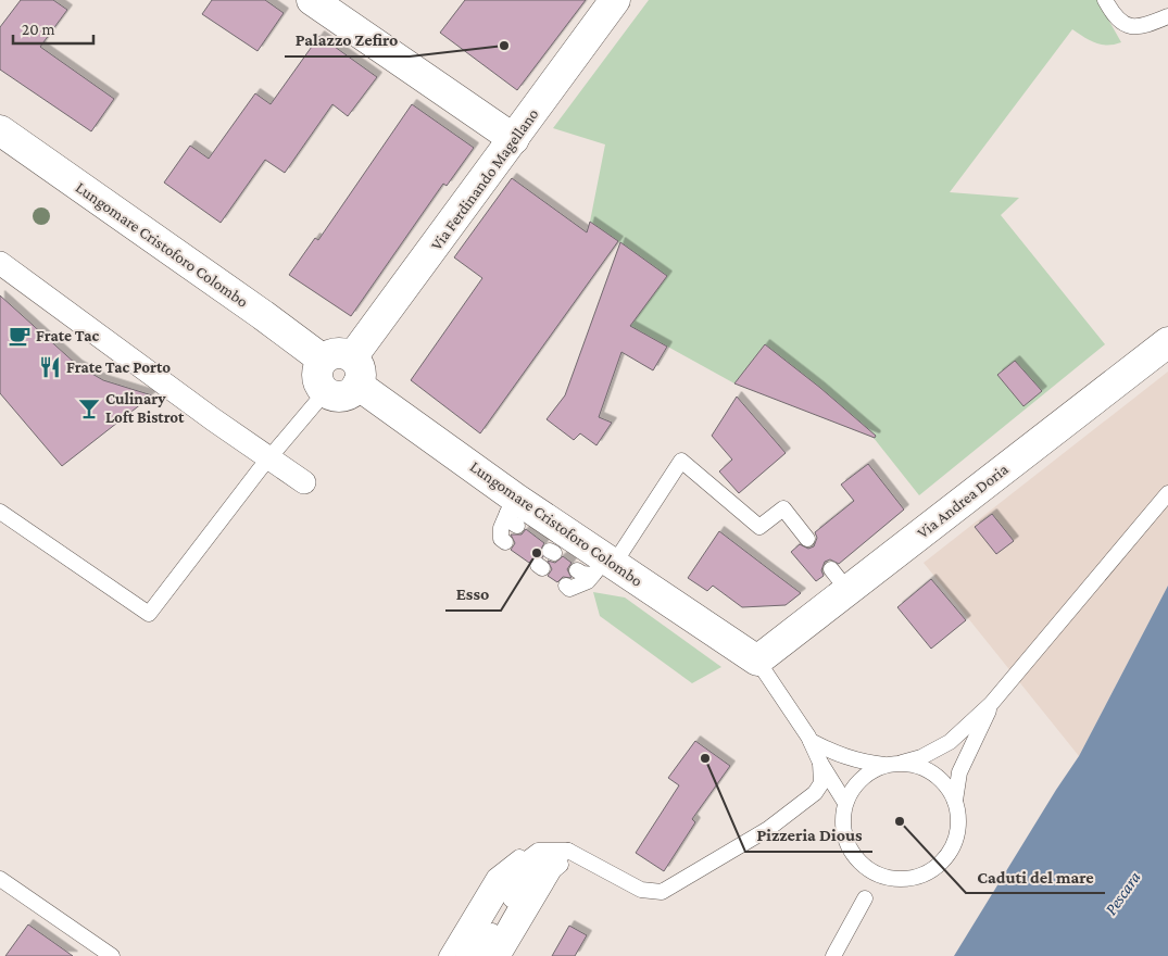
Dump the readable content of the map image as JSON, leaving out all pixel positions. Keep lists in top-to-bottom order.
{
  "streets": {
    "street": ["Via Ferdinando Magellano", "Lungomare Cristoforo Colombo", "Via Andrea Doria"]
  },
  "crossings": [
    ["Via Ferdinando Magellano", "Lungomare Cristoforo Colombo"],
    ["Lungomare Cristoforo Colombo", "Via Andrea Doria"]
  ],
  "water": ["Pescara"],
  "places": {
    "other": [
      "Palazzo Zefiro",
      "Esso",
      "Pizzeria Dious",
      "Caduti del mare"
    ],
    "cafe": ["Frate Tac"],
    "restaurant": ["Frate Tac Porto"],
    "bar": ["Culinary Loft Bistrot"]
  },
  "scale_bar": "20 m"
}
